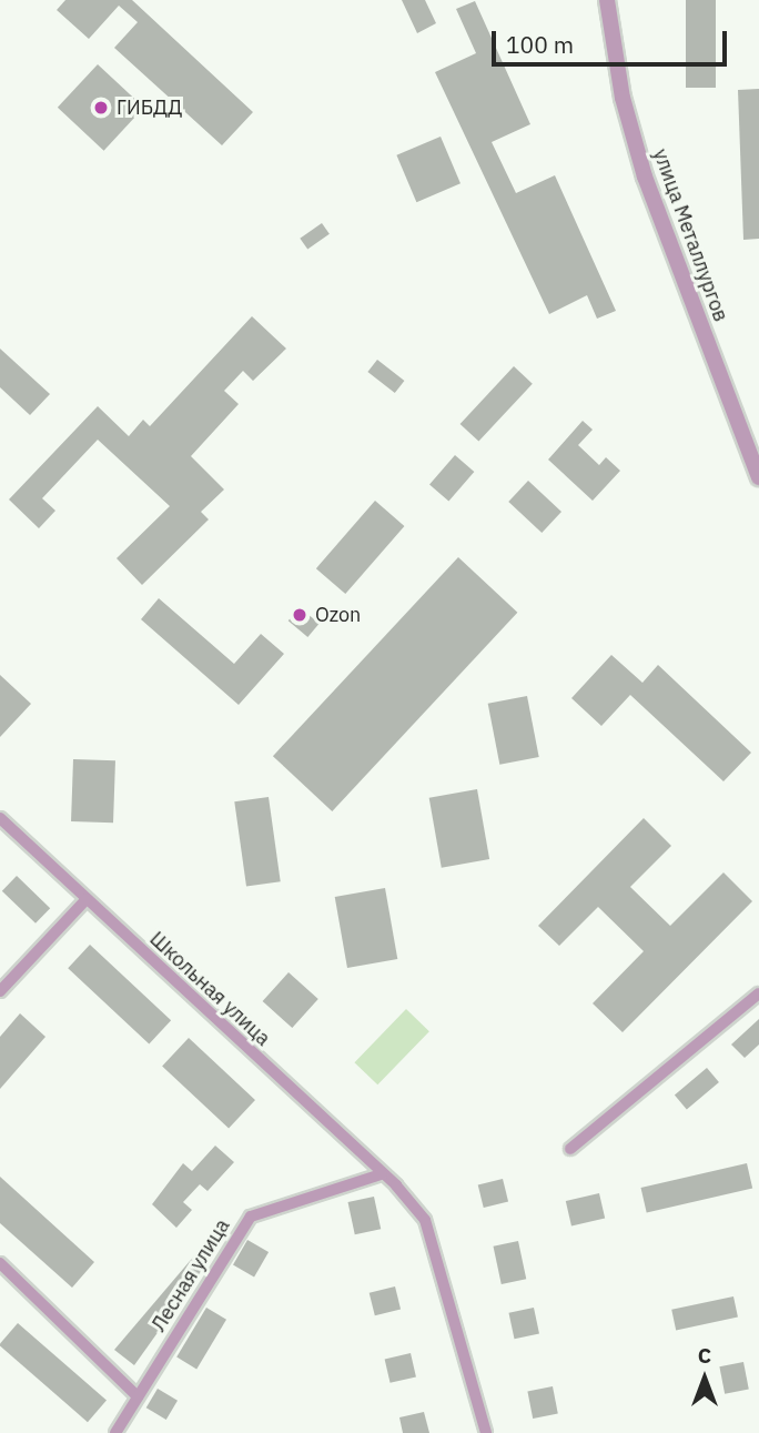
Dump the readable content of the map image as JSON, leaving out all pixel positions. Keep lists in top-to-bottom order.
{
  "streets": {
    "street": ["улица Металлургов", "Школьная улица", "Лесная улица"]
  },
  "crossings": [
    ["Школьная улица", "Лесная улица"]
  ],
  "places": ["ГИБДД", "Ozon"],
  "scale_bar": "100 m",
  "north": "top"
}
